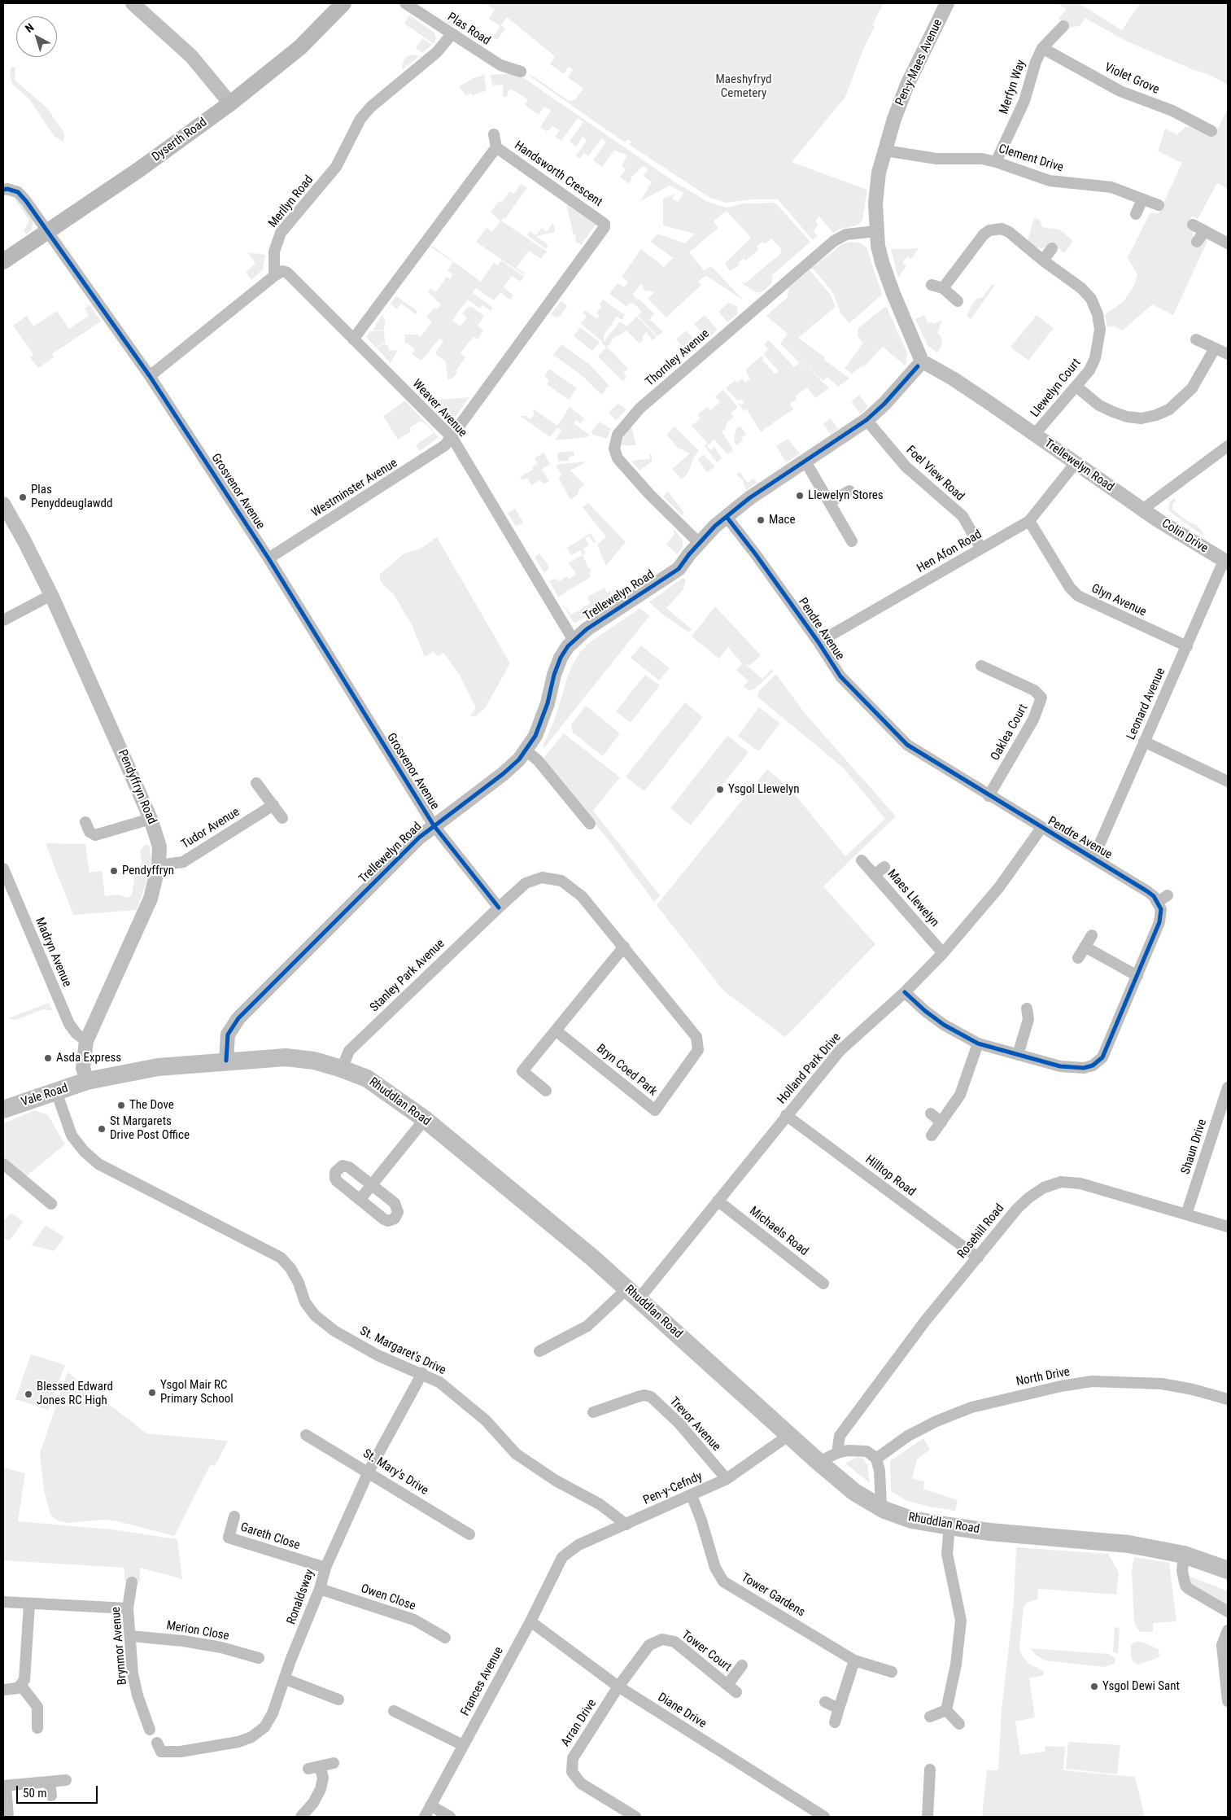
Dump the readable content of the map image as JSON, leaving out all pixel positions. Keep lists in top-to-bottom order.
{
  "streets": {
    "main road": ["Dyserth Road", "Vale Road", "Rhuddlan Road"],
    "street": [
      "Plas Road",
      "Pen-y-Maes Avenue",
      "Violet Grove",
      "Merfyn Way",
      "Clement Drive",
      "Handsworth Crescent",
      "Merllyn Road",
      "Thornley Avenue",
      "Llewelyn Court",
      "Weaver Avenue",
      "Trellewelyn Road",
      "Foel View Road",
      "Westminster Avenue",
      "Grosvenor Avenue",
      "Colin Drive",
      "Hen Afon Road",
      "Glyn Avenue",
      "Pendre Avenue",
      "Leonard Avenue",
      "Oaklea Court",
      "Pendyffryn Road",
      "Tudor Avenue",
      "Maes Llewelyn",
      "Madryn Avenue",
      "Stanley Park Avenue",
      "Holland Park Drive",
      "Bryn Coed Park",
      "Shaun Drive",
      "Hilltop Road",
      "Michaels Road",
      "Rosehill Road",
      "St. Margaret's Drive",
      "North Drive",
      "Trevor Avenue",
      "St. Mary's Drive",
      "Pen-y-Cefndy",
      "Gareth Close",
      "Tower Gardens",
      "Ronaldsway",
      "Owen Close",
      "Merion Close",
      "Brynmor Avenue",
      "Tower Court",
      "Frances Avenue",
      "Diane Drive",
      "Arran Drive"
    ]
  },
  "crossings": [
    ["Plas Road", "Merllyn Road"],
    ["Pen-y-Maes Avenue", "Clement Drive"],
    ["Pen-y-Maes Avenue", "Thornley Avenue"],
    ["Pen-y-Maes Avenue", "Trellewelyn Road"],
    ["Violet Grove", "Merfyn Way"],
    ["Merfyn Way", "Clement Drive"],
    ["Dyserth Road", "Grosvenor Avenue"],
    ["Handsworth Crescent", "Weaver Avenue"],
    ["Handsworth Crescent", "Westminster Avenue"],
    ["Merllyn Road", "Weaver Avenue"],
    ["Thornley Avenue", "Trellewelyn Road"],
    ["Llewelyn Court", "Trellewelyn Road"],
    ["Weaver Avenue", "Trellewelyn Road"],
    ["Weaver Avenue", "Westminster Avenue"],
    ["Trellewelyn Road", "Foel View Road"],
    ["Trellewelyn Road", "Grosvenor Avenue"],
    ["Trellewelyn Road", "Colin Drive"],
    ["Trellewelyn Road", "Hen Afon Road"],
    ["Trellewelyn Road", "Pendre Avenue"],
    ["Trellewelyn Road", "Rhuddlan Road"],
    ["Foel View Road", "Hen Afon Road"],
    ["Westminster Avenue", "Grosvenor Avenue"],
    ["Grosvenor Avenue", "Stanley Park Avenue"],
    ["Grosvenor Avenue", "Bryn Coed Park"],
    ["Colin Drive", "Leonard Avenue"],
    ["Hen Afon Road", "Glyn Avenue"],
    ["Hen Afon Road", "Pendre Avenue"],
    ["Glyn Avenue", "Leonard Avenue"],
    ["Pendre Avenue", "Leonard Avenue"],
    ["Pendre Avenue", "Oaklea Court"],
    ["Pendre Avenue", "Holland Park Drive"],
    ["Pendyffryn Road", "Tudor Avenue"],
    ["Pendyffryn Road", "Madryn Avenue"],
    ["Pendyffryn Road", "Vale Road"],
    ["Pendyffryn Road", "Rhuddlan Road"],
    ["Maes Llewelyn", "Holland Park Drive"],
    ["Stanley Park Avenue", "Bryn Coed Park"],
    ["Stanley Park Avenue", "Rhuddlan Road"],
    ["Holland Park Drive", "Rhuddlan Road"],
    ["Holland Park Drive", "Hilltop Road"],
    ["Holland Park Drive", "Michaels Road"],
    ["Vale Road", "Rhuddlan Road"],
    ["Vale Road", "St. Margaret's Drive"],
    ["Rhuddlan Road", "Pen-y-Cefndy"],
    ["Shaun Drive", "Rosehill Road"],
    ["Hilltop Road", "Rosehill Road"],
    ["St. Margaret's Drive", "Pen-y-Cefndy"],
    ["St. Margaret's Drive", "Ronaldsway"],
    ["Trevor Avenue", "Pen-y-Cefndy"],
    ["St. Mary's Drive", "Ronaldsway"],
    ["Pen-y-Cefndy", "Tower Gardens"],
    ["Pen-y-Cefndy", "Frances Avenue"],
    ["Gareth Close", "Ronaldsway"],
    ["Ronaldsway", "Owen Close"],
    ["Merion Close", "Brynmor Avenue"],
    ["Tower Court", "Diane Drive"],
    ["Tower Court", "Arran Drive"],
    ["Frances Avenue", "Diane Drive"],
    ["Diane Drive", "Arran Drive"]
  ],
  "parks": ["Maeshyfryd Cemetery"],
  "places": [
    "Llewelyn Stores",
    "Plas Penyddeuglawdd",
    "Mace",
    "Ysgol Llewelyn",
    "Pendyffryn",
    "Asda Express",
    "The Dove",
    "St Margarets Drive Post Office",
    "Ysgol Mair RC Primary School",
    "Blessed Edward Jones RC High",
    "Ysgol Dewi Sant"
  ],
  "scale_bar": "50 m",
  "north": "top left"
}
